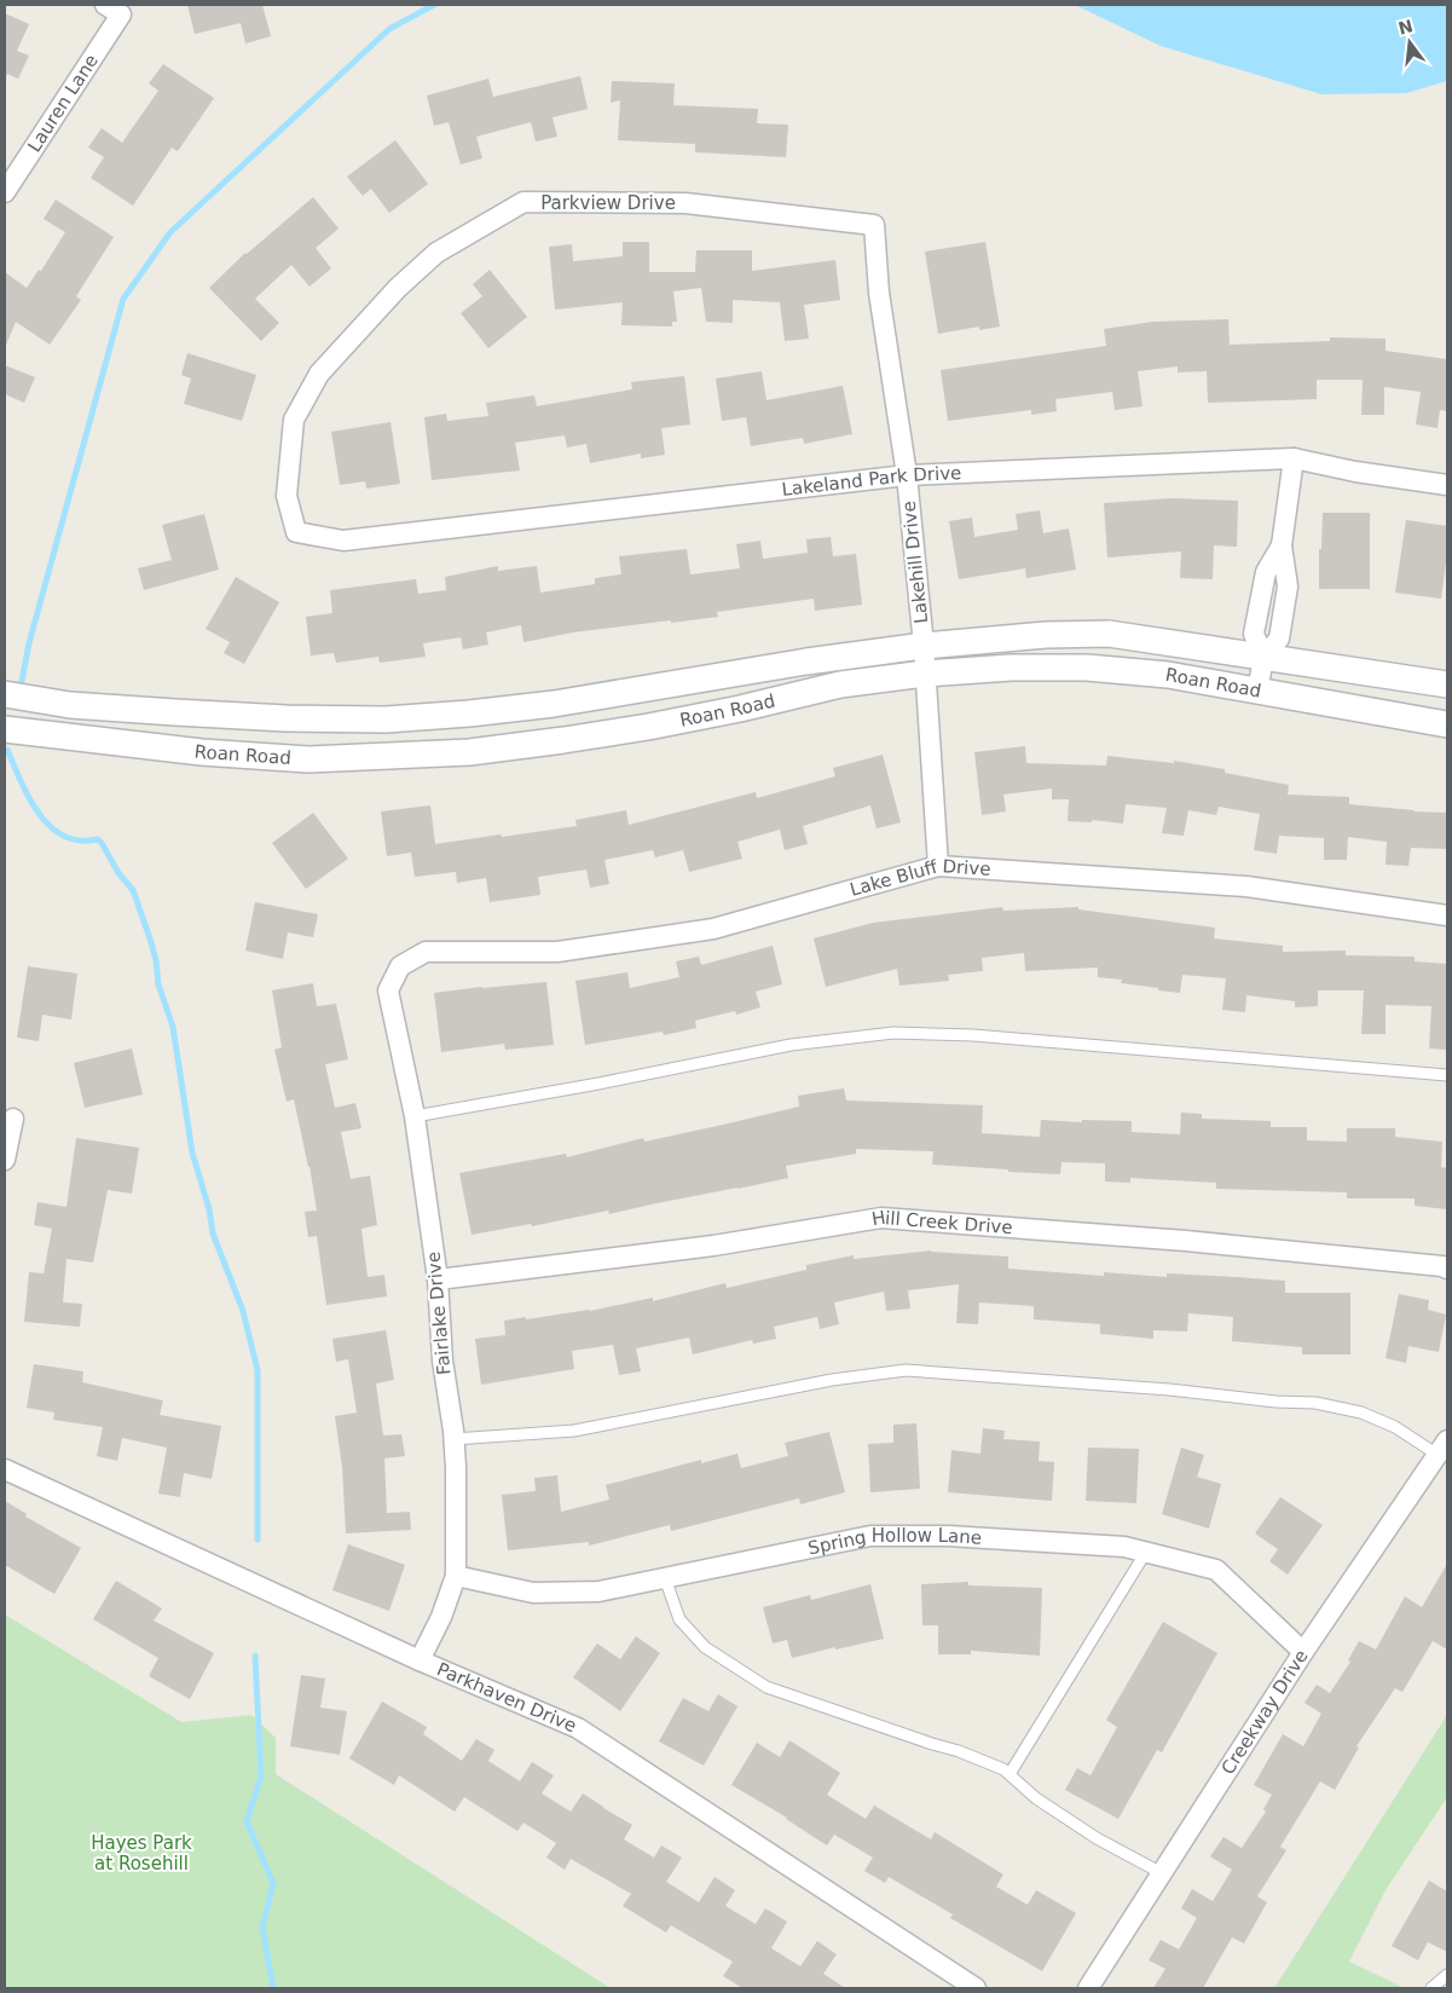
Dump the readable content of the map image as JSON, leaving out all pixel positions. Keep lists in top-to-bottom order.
{
  "streets": {
    "street": [
      "Lauren Lane",
      "Parkview Drive",
      "Lakeland Park Drive",
      "Lakehill Drive",
      "Roan Road",
      "Lake Bluff Drive",
      "Hill Creek Drive",
      "Fairlake Drive",
      "Spring Hollow Lane",
      "Parkhaven Drive",
      "Creekway Drive"
    ]
  },
  "crossings": [
    ["Parkview Drive", "Lakeland Park Drive"],
    ["Parkview Drive", "Lakehill Drive"],
    ["Lakeland Park Drive", "Lakehill Drive"],
    ["Lakehill Drive", "Roan Road"],
    ["Lakehill Drive", "Lake Bluff Drive"],
    ["Lake Bluff Drive", "Fairlake Drive"],
    ["Hill Creek Drive", "Fairlake Drive"],
    ["Fairlake Drive", "Spring Hollow Lane"],
    ["Fairlake Drive", "Parkhaven Drive"],
    ["Spring Hollow Lane", "Creekway Drive"]
  ],
  "parks": ["Hayes Park at Rosehill"],
  "north": "top"
}
